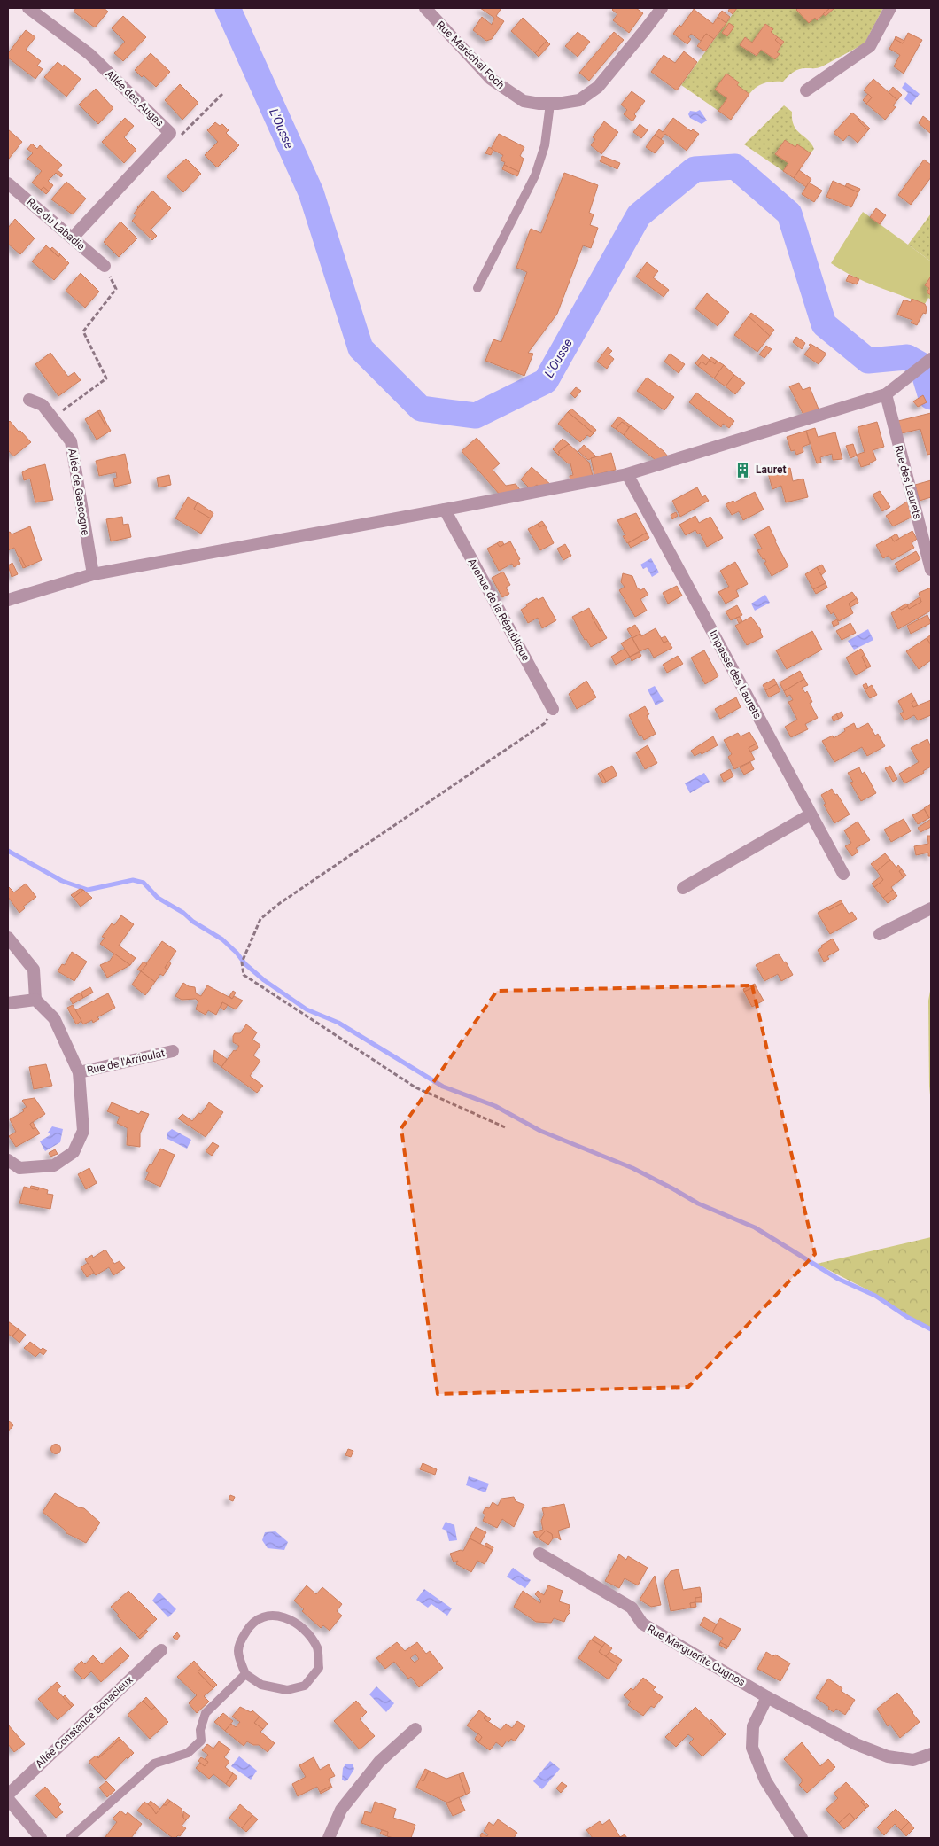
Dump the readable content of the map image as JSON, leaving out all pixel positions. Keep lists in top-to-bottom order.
{
  "streets": {
    "street": [
      "Rue Maréchal Foch",
      "Allée des Augas",
      "Rue du Labadie",
      "Rue des Laurets",
      "Allée de Gascogne",
      "Avenue de la République",
      "Impasse des Laurets",
      "Rue de l'Arrioulat",
      "Rue Marguerite Cugnos",
      "Allée Constance Bonacieux"
    ]
  },
  "crossings": [
    ["Allée des Augas", "Rue du Labadie"]
  ],
  "water": ["L'Ousse"],
  "places": {
    "building": ["Lauret"]
  }
}
